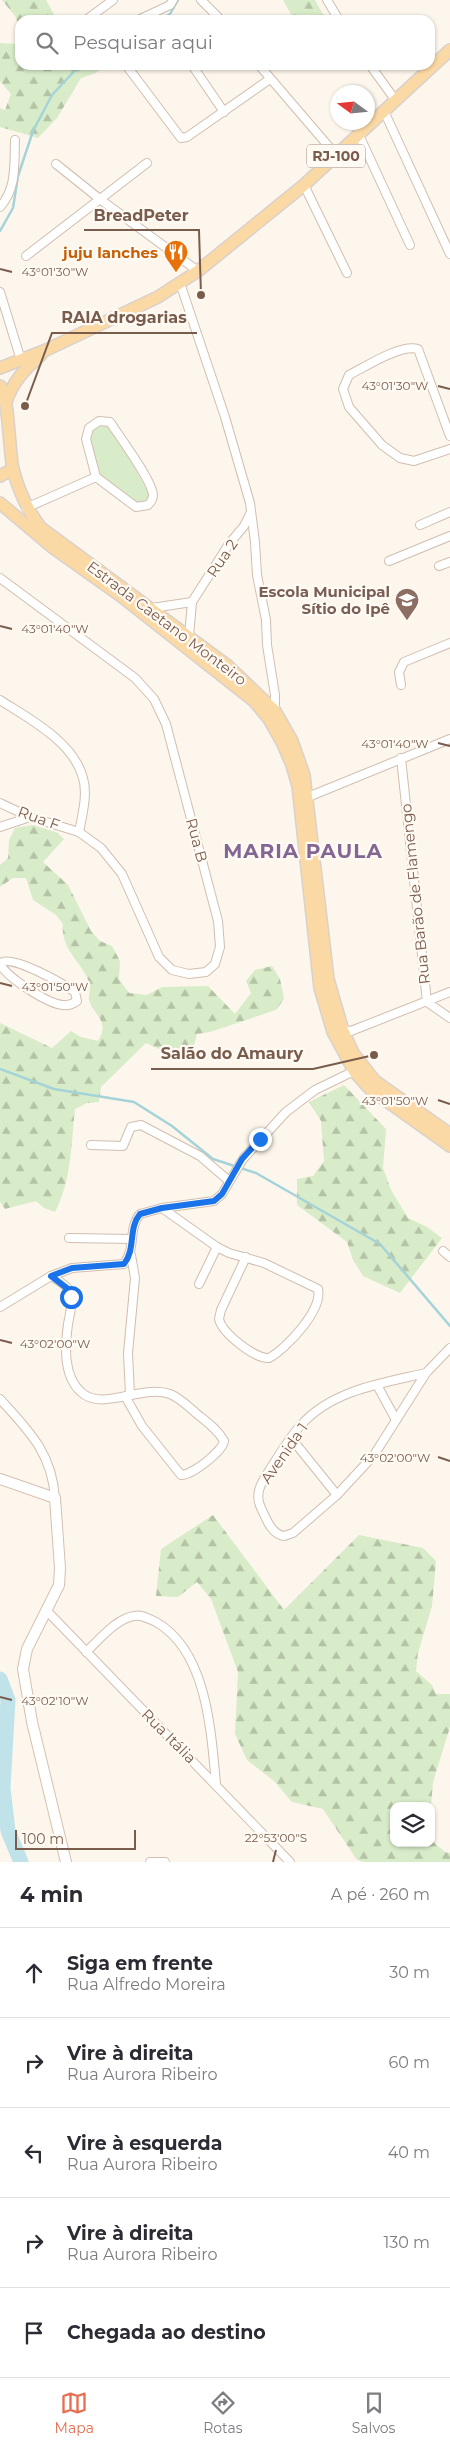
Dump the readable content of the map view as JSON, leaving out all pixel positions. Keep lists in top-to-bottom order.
{
  "streets": {
    "main road": ["RJ-100", "Estrada Caetano Monteiro"],
    "street": [
      "Rua 2",
      "Rua F",
      "Rua B",
      "Rua Barão de Flamengo",
      "Avenida 1",
      "Rua Itália"
    ]
  },
  "crossings": [
    ["RJ-100", "Estrada Caetano Monteiro"],
    ["Rua 2", "Estrada Caetano Monteiro"],
    ["Rua F", "Rua B"]
  ],
  "districts": ["MARIA PAULA"],
  "places": {
    "restaurant": ["juju lanches"],
    "other": ["BreadPeter", "RAIA drogarias", "Salão do Amaury"],
    "school or university": ["Escola Municipal Sítio do Ipê"]
  },
  "scale_bar": "100 m",
  "north": "left",
  "page": {
    "search": "Pesquisar aqui",
    "scale": "100 m",
    "heading": ["4 min", "A pé · 260 m"],
    "list": [
      ["Siga em frente", "Rua Alfredo Moreira", "30 m"],
      ["Vire à direita", "Rua Aurora Ribeiro", "60 m"],
      ["Vire à esquerda", "Rua Aurora Ribeiro", "40 m"],
      ["Vire à direita", "Rua Aurora Ribeiro", "130 m"],
      "Chegada ao destino"
    ],
    "nav": ["Mapa", "Rotas", "Salvos"]
  },
  "coordinates": [
    "43°01'30\"W",
    "43°01'40\"W",
    "43°01'50\"W",
    "43°02'00\"W",
    "43°02'10\"W",
    "22°53'00\"S"
  ]
}
